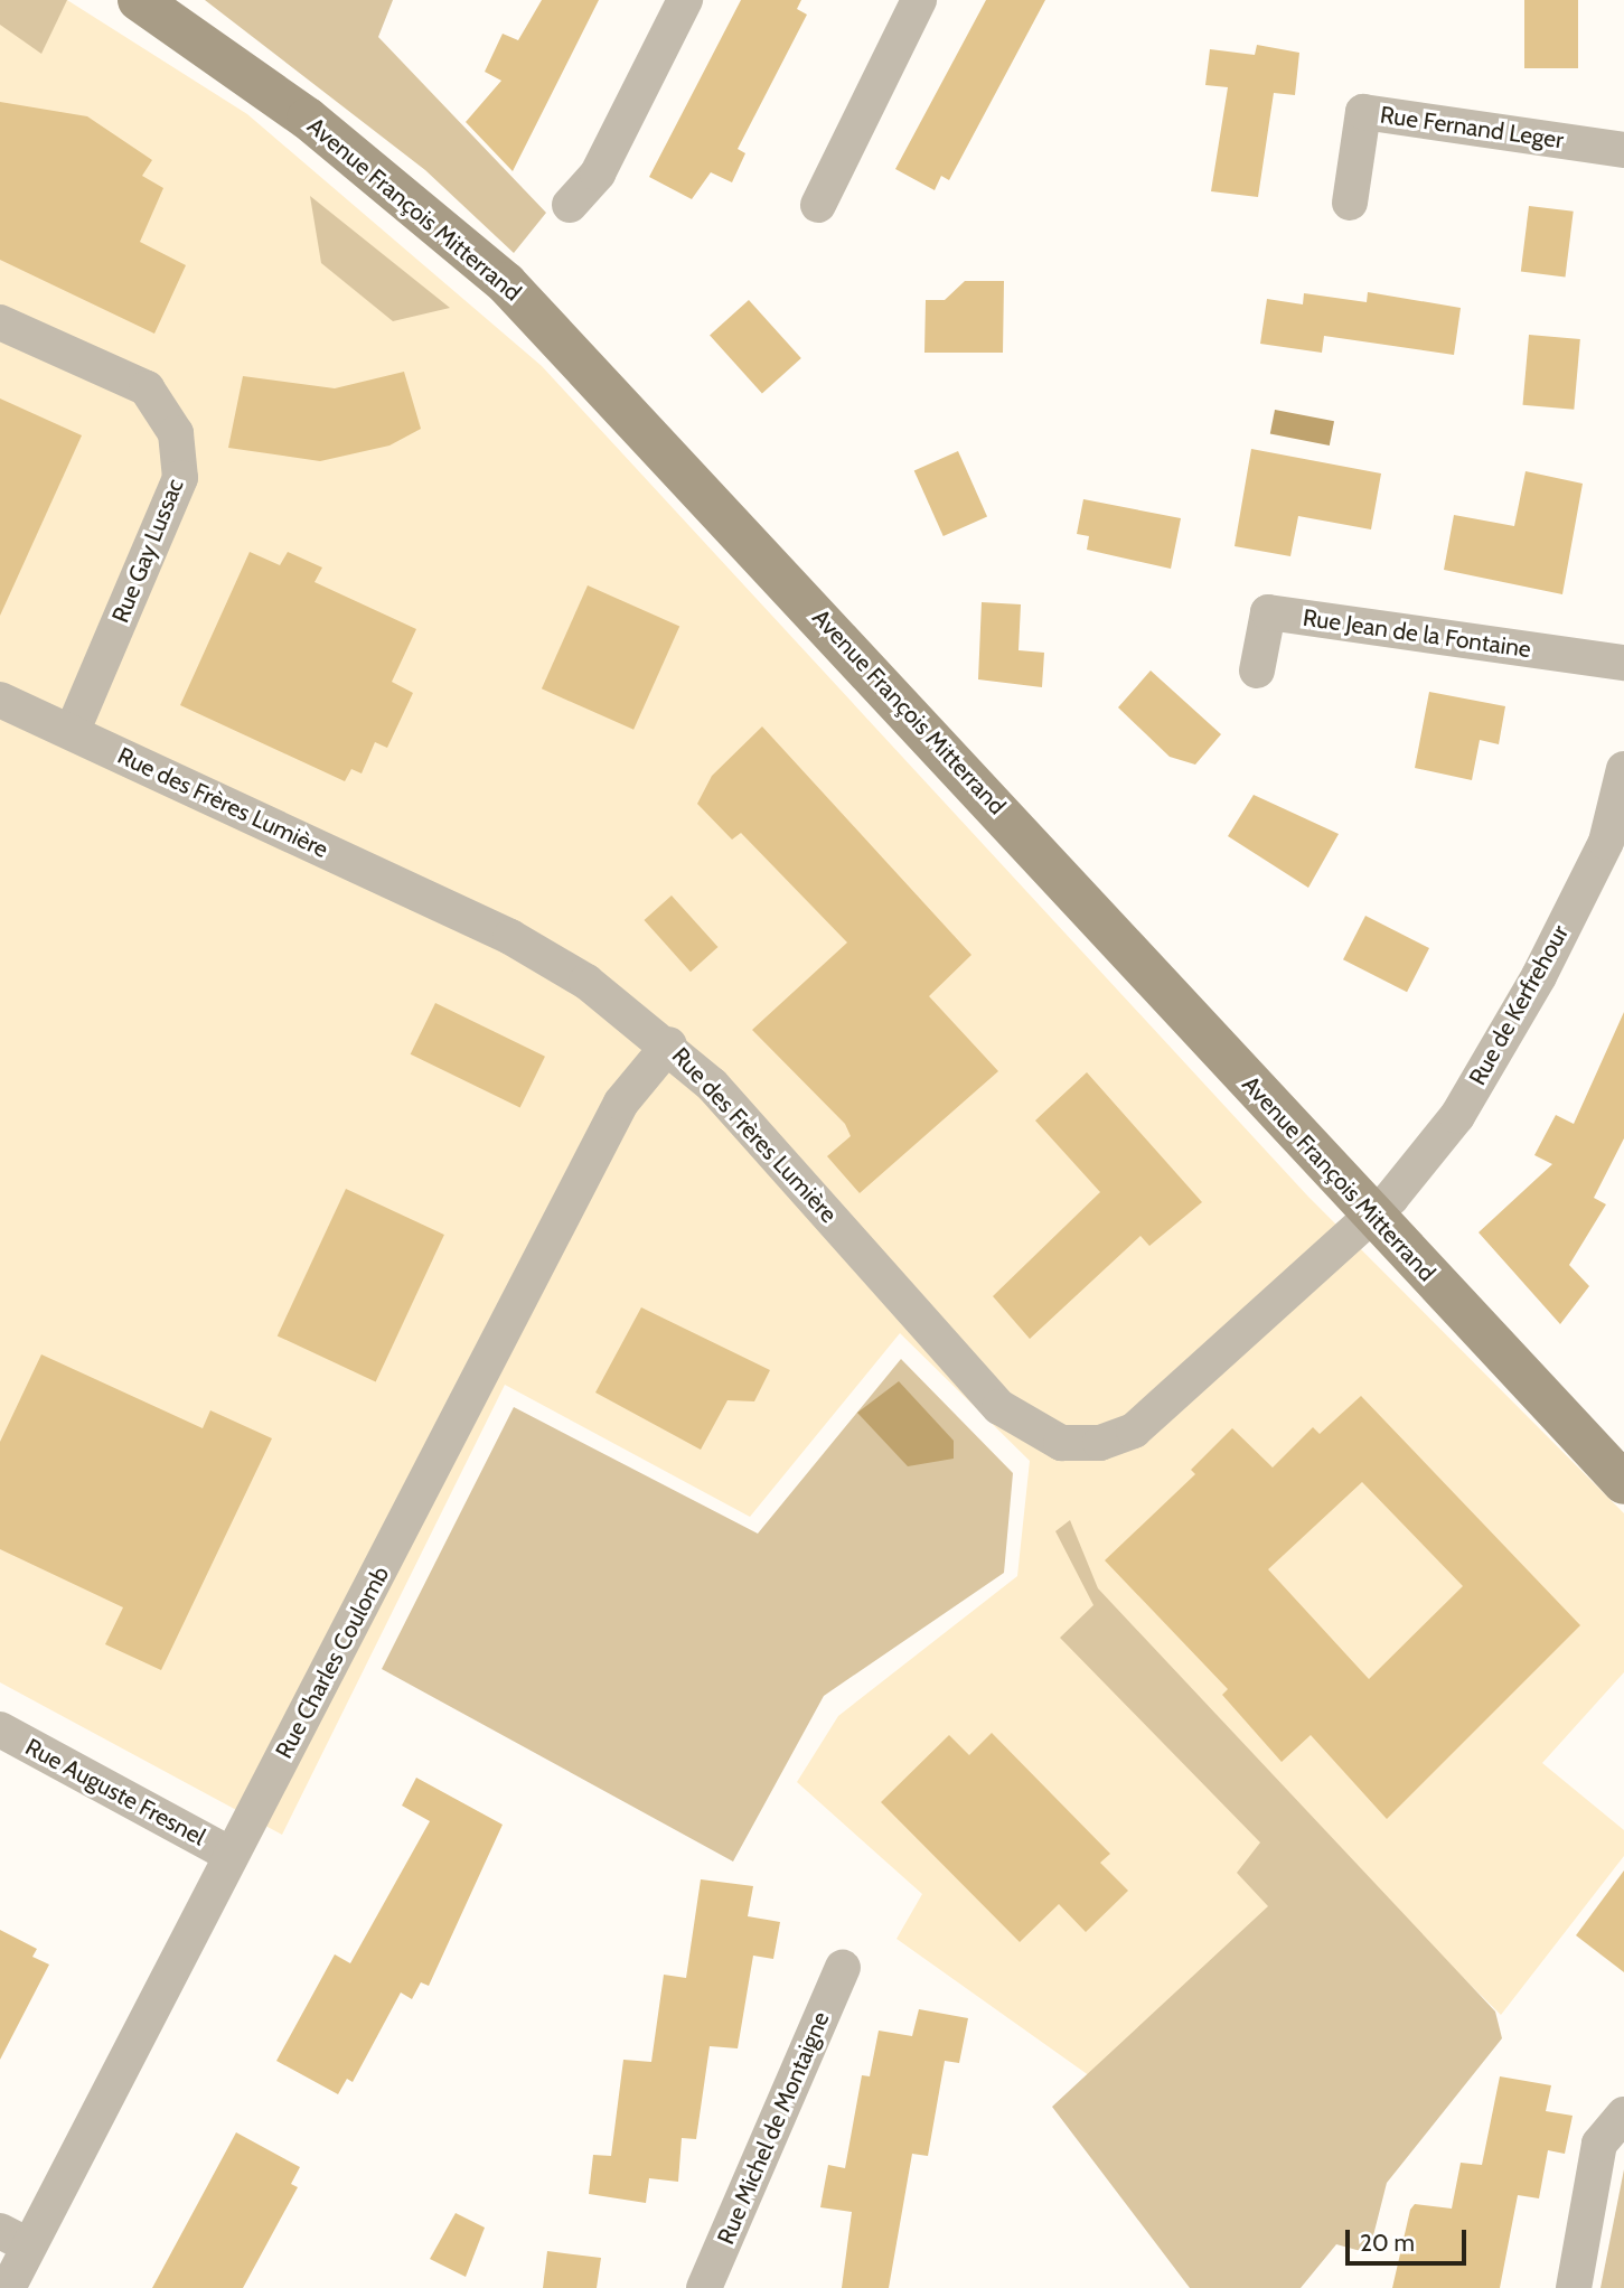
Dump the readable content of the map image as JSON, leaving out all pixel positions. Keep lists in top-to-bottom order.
{
  "streets": {
    "main road": ["Avenue François Mitterrand"],
    "street": [
      "Rue Fernand Leger",
      "Rue Gay Lussac",
      "Rue Jean de la Fontaine",
      "Rue des Frères Lumière",
      "Rue de Kerfrehour",
      "Rue Charles Coulomb",
      "Rue Auguste Fresnel",
      "Rue Michel de Montaigne"
    ]
  },
  "crossings": [
    ["Avenue François Mitterrand", "Rue des Frères Lumière"],
    ["Avenue François Mitterrand", "Rue de Kerfrehour"],
    ["Rue Gay Lussac", "Rue des Frères Lumière"],
    ["Rue des Frères Lumière", "Rue de Kerfrehour"],
    ["Rue des Frères Lumière", "Rue Charles Coulomb"],
    ["Rue Charles Coulomb", "Rue Auguste Fresnel"]
  ],
  "scale_bar": "20 m"
}
